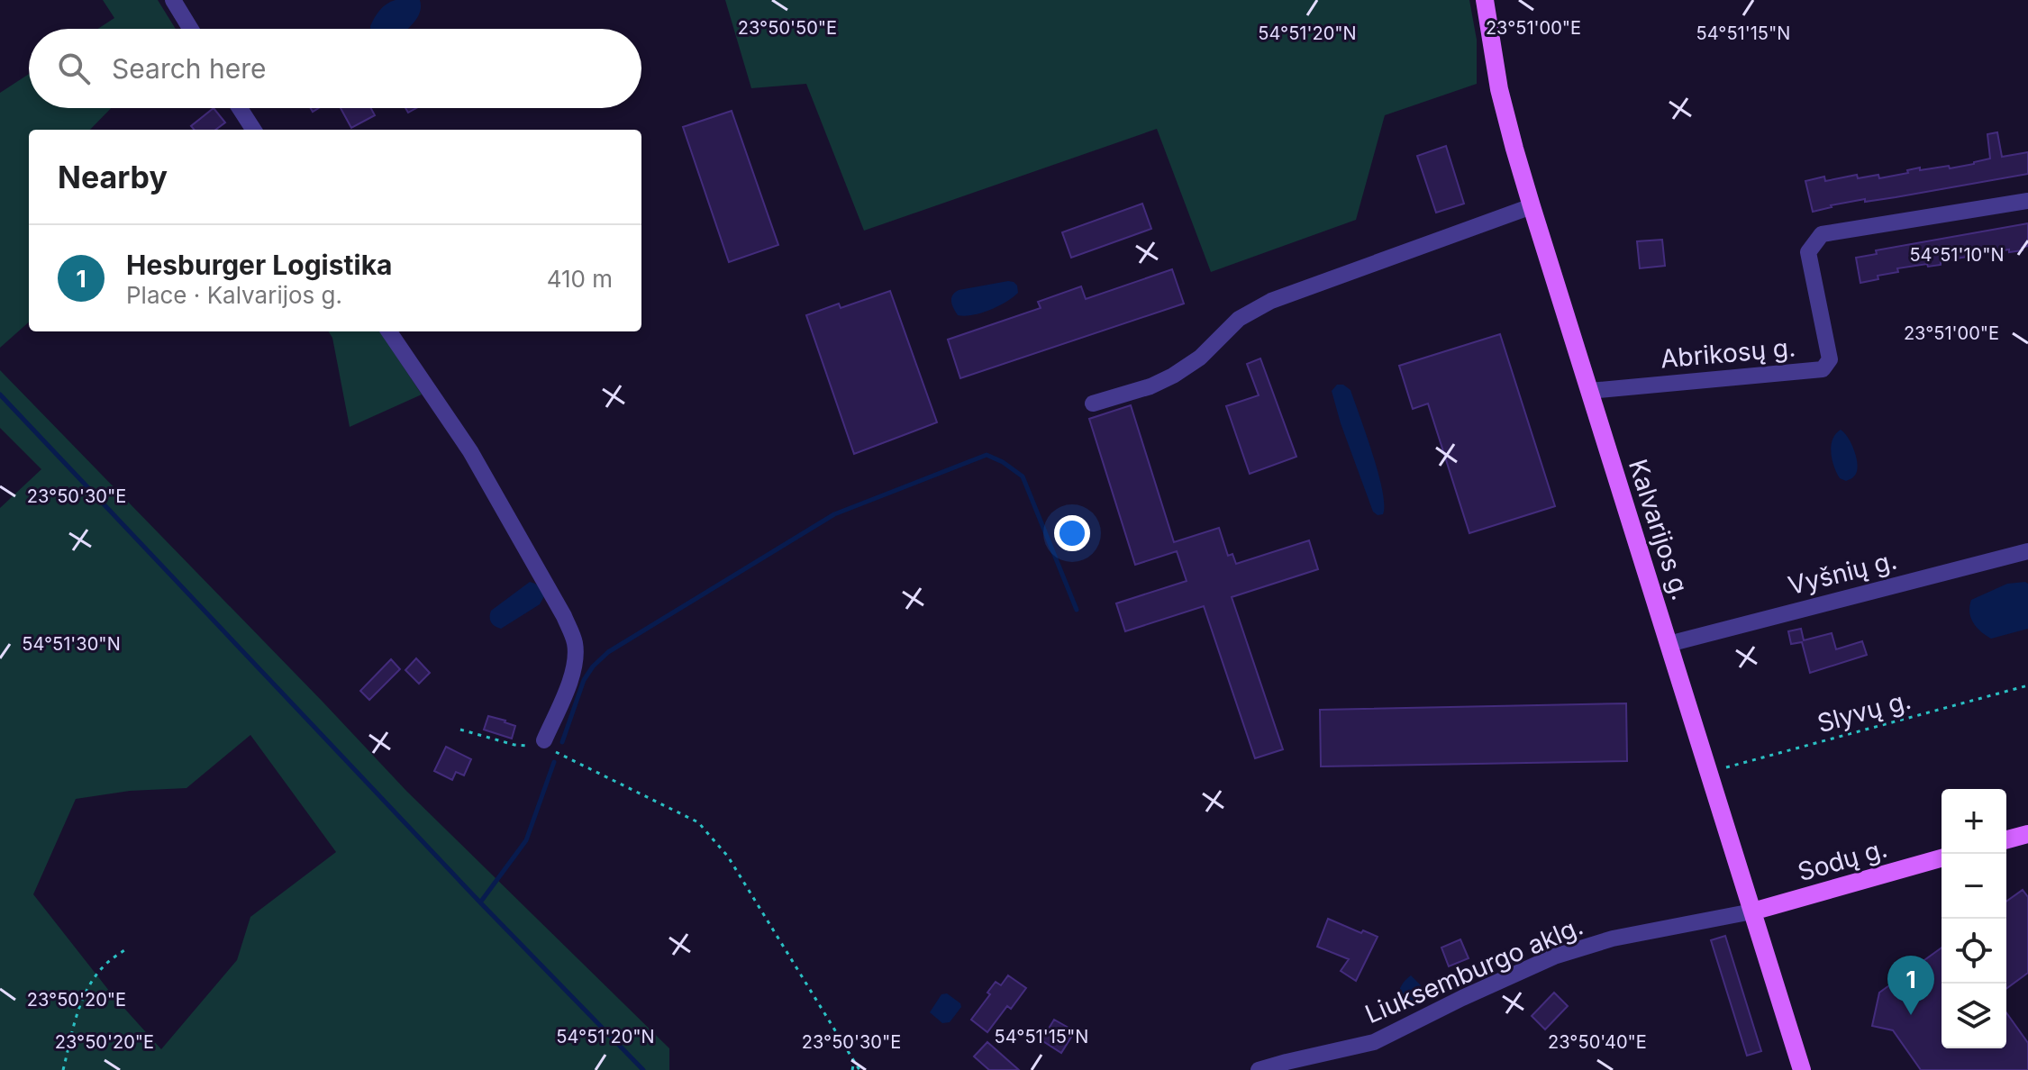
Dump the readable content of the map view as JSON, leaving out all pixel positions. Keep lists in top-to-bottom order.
{
  "streets": {
    "main road": ["Kalvarijos g.", "Sodų g."],
    "street": ["Abrikosų g.", "Vyšnių g.", "Liuksemburgo aklg."],
    "path": ["Slyvų g."]
  },
  "crossings": [
    ["Abrikosų g.", "Kalvarijos g."],
    ["Kalvarijos g.", "Vyšnių g."],
    ["Kalvarijos g.", "Slyvų g."],
    ["Kalvarijos g.", "Sodų g."],
    ["Kalvarijos g.", "Liuksemburgo aklg."],
    ["Sodų g.", "Liuksemburgo aklg."]
  ],
  "page": {
    "search": "Search here",
    "heading": "Nearby",
    "list": [
      {
        "mark": "1",
        "name": "Hesburger Logistika",
        "note": "Place · Kalvarijos g.",
        "value": "410 m"
      }
    ],
    "map_buttons": ["+", "−"],
    "pins": "1"
  },
  "coordinates": [
    "23°50'50\"E",
    "23°51'00\"E",
    "54°51'20\"N",
    "54°51'15\"N",
    "54°51'10\"N",
    "23°50'30\"E",
    "54°51'30\"N",
    "23°50'20\"E",
    "23°50'40\"E"
  ]
}
